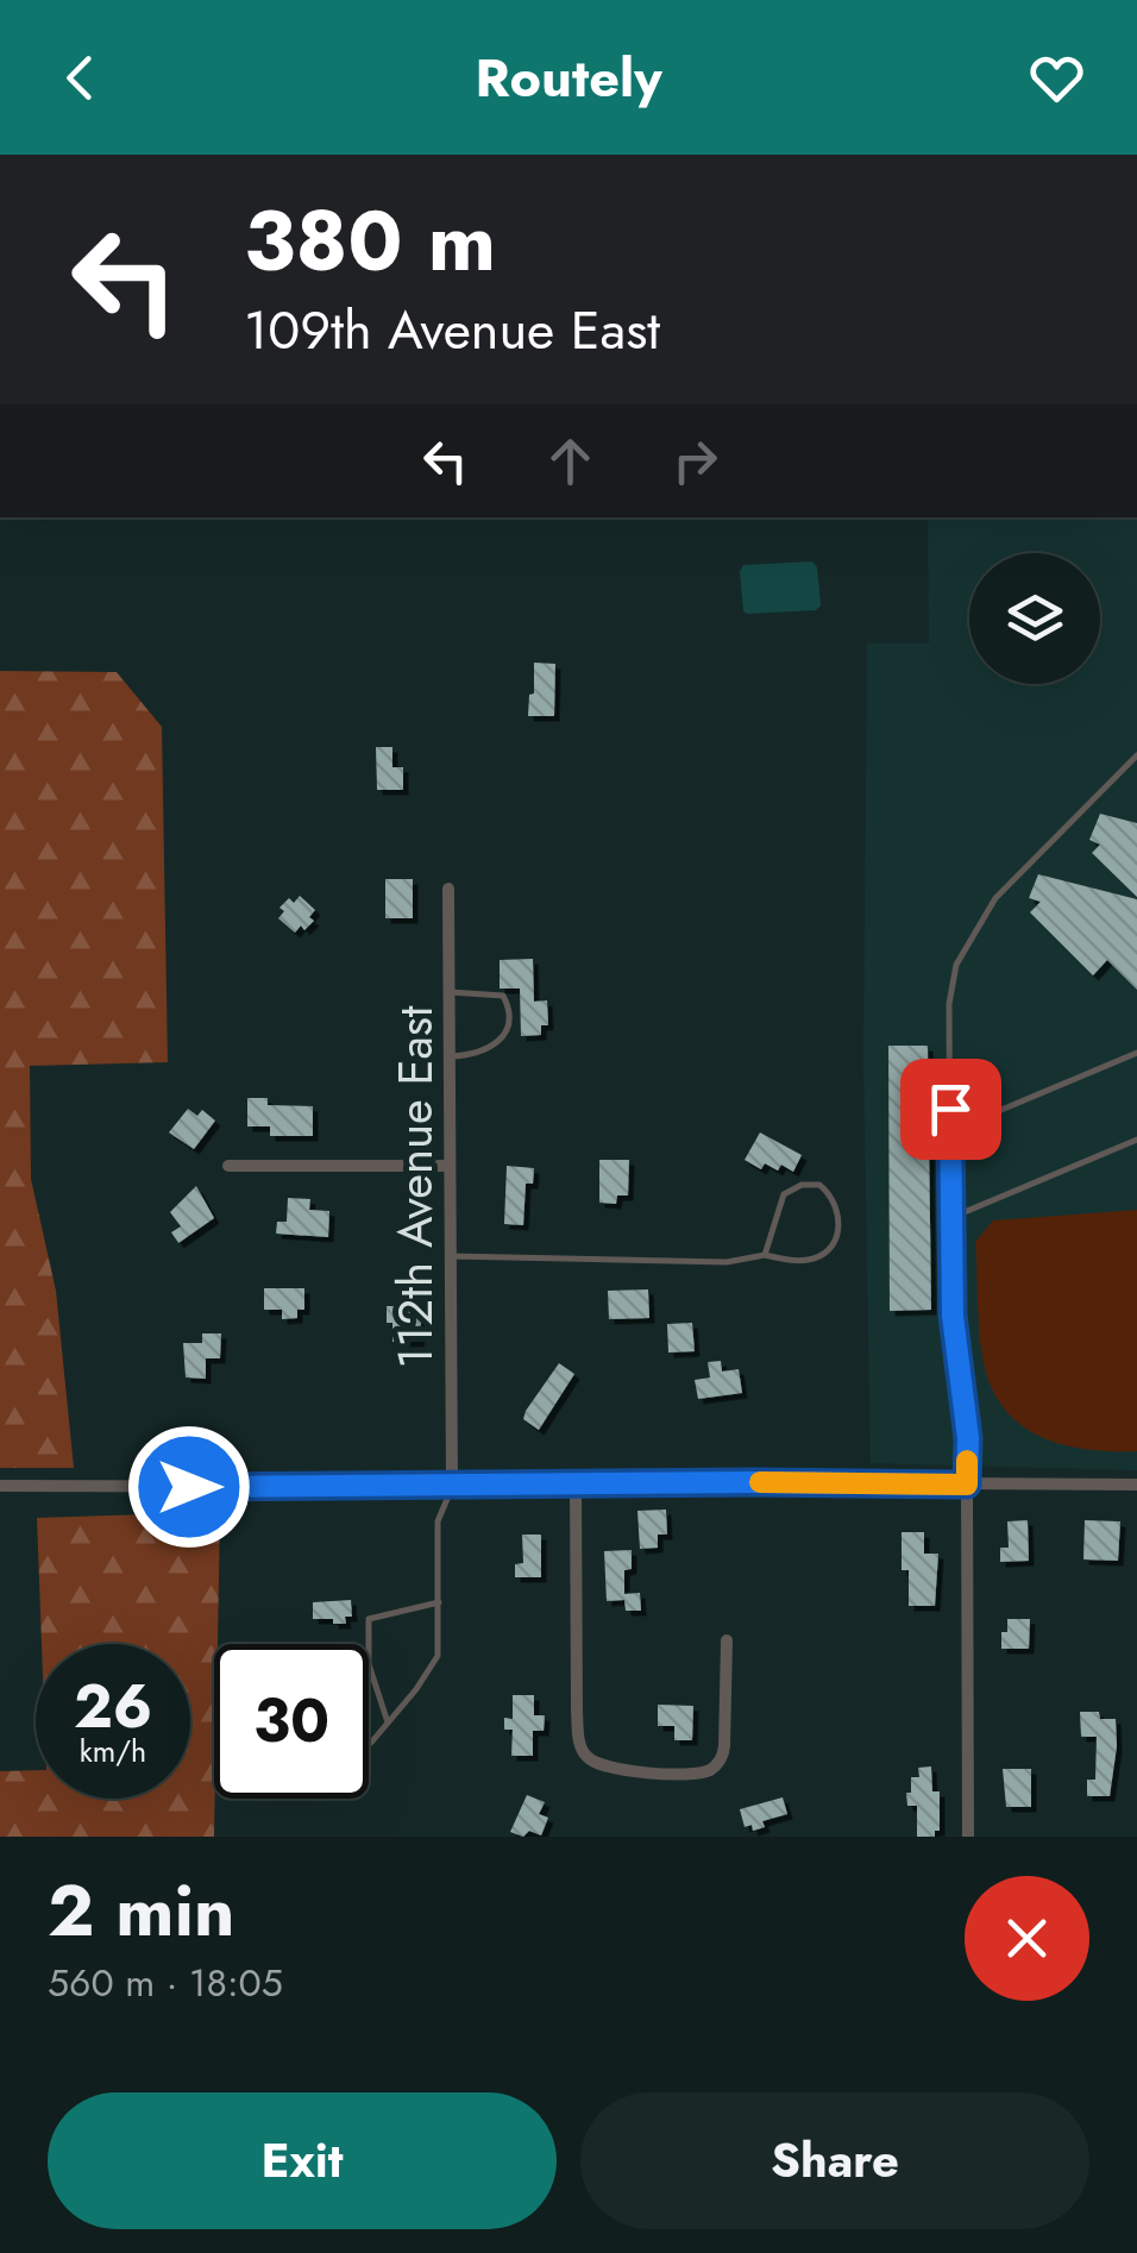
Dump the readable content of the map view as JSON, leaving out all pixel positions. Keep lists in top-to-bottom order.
{
  "streets": {
    "street": ["112th Avenue East"]
  },
  "page": {
    "header": "Routely",
    "turn": ["380 m", "109th Avenue East"],
    "speed": "26 km/h",
    "limit": "30",
    "heading": ["2 min", "560 m · 18:05"],
    "buttons": ["Exit", "Share"]
  }
}
